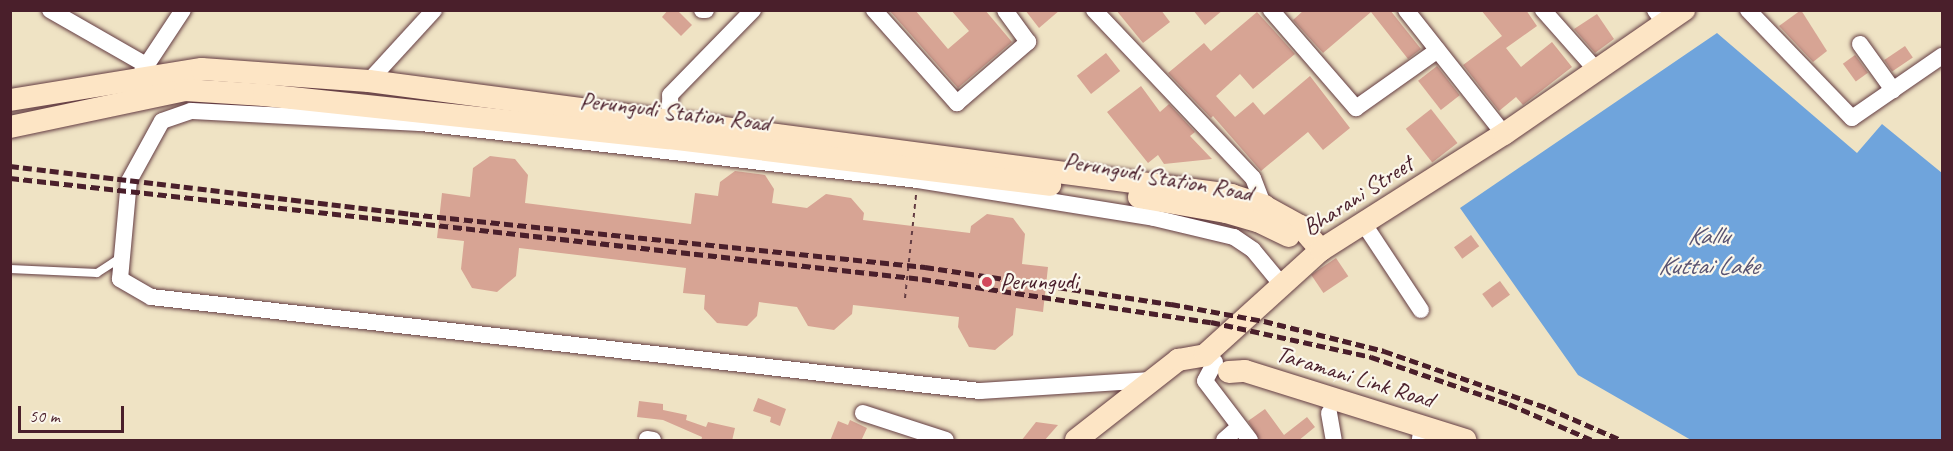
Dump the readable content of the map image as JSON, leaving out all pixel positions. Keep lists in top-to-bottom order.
{
  "streets": {
    "street": ["Perungudi Station Road", "Bharani Street", "Taramani Link Road"]
  },
  "crossings": [
    ["Perungudi Station Road", "Bharani Street"],
    ["Bharani Street", "Taramani Link Road"]
  ],
  "water": ["Kallu Kuttai Lake"],
  "places": ["Perungudi"],
  "scale_bar": "50 m"
}
